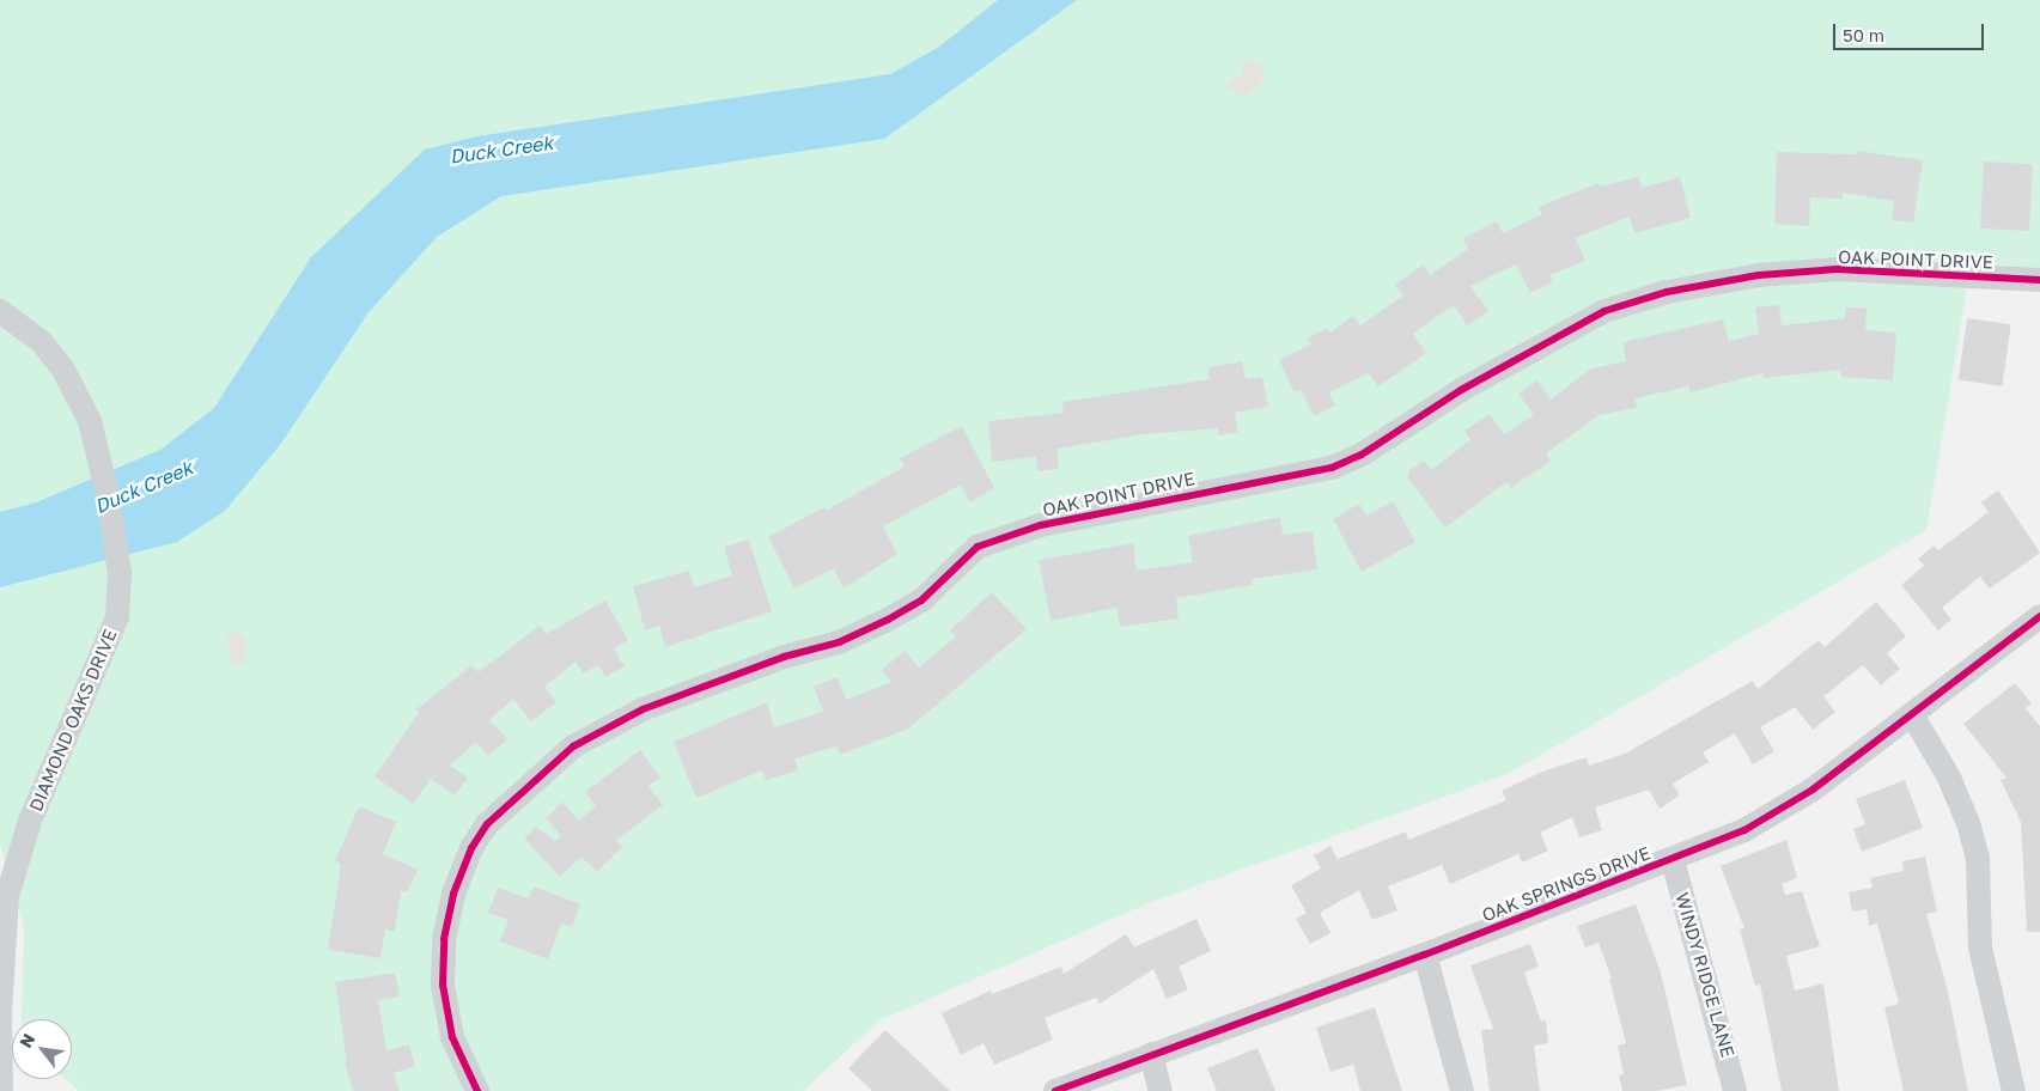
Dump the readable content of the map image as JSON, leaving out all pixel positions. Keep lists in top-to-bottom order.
{
  "streets": {
    "street": [
      "OAK POINT DRIVE",
      "DIAMOND OAKS DRIVE",
      "OAK SPRINGS DRIVE",
      "WINDY RIDGE LANE"
    ]
  },
  "crossings": [
    ["OAK SPRINGS DRIVE", "WINDY RIDGE LANE"]
  ],
  "water": ["Duck Creek"],
  "scale_bar": "50 m",
  "north": "top left"
}
